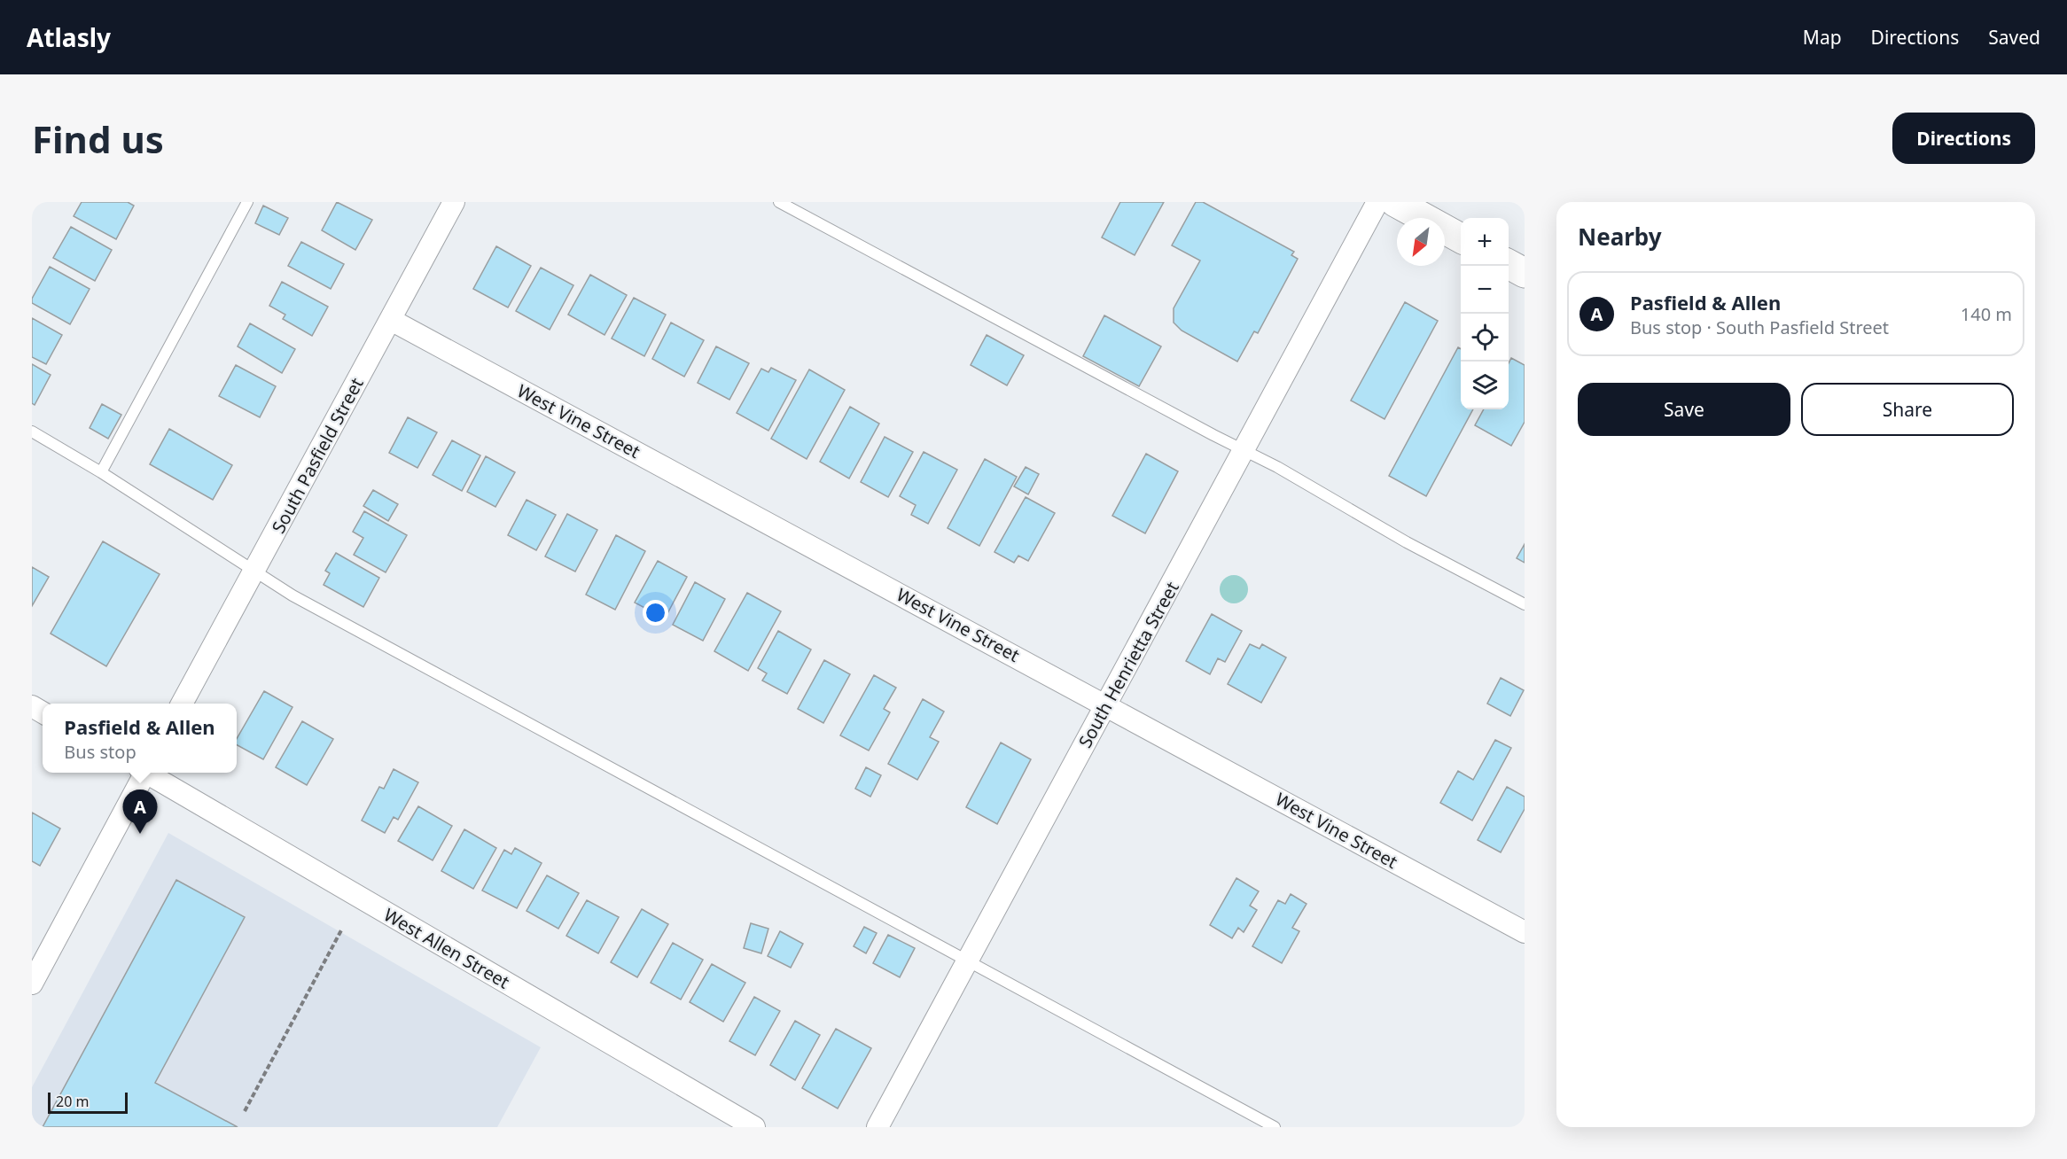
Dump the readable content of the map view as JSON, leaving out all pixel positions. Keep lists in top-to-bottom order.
{
  "streets": {
    "street": [
      "West Vine Street",
      "South Pasfield Street",
      "South Henrietta Street",
      "West Allen Street"
    ]
  },
  "crossings": [
    ["West Vine Street", "South Pasfield Street"],
    ["West Vine Street", "South Henrietta Street"]
  ],
  "scale_bar": "20 m",
  "north": "bottom left",
  "page": {
    "header": "Atlasly",
    "nav": ["Map", "Directions", "Saved"],
    "buttons": [
      "Directions",
      ["Save", "Share"]
    ],
    "title": "Find us",
    "heading": "Nearby",
    "map_buttons": ["+", "−"],
    "list": [
      {
        "mark": "A",
        "name": "Pasfield & Allen",
        "note": "Bus stop · South Pasfield Street",
        "value": "140 m"
      }
    ],
    "popup": ["Pasfield & Allen", "Bus stop"],
    "pins": "A",
    "scale": "20 m"
  }
}
